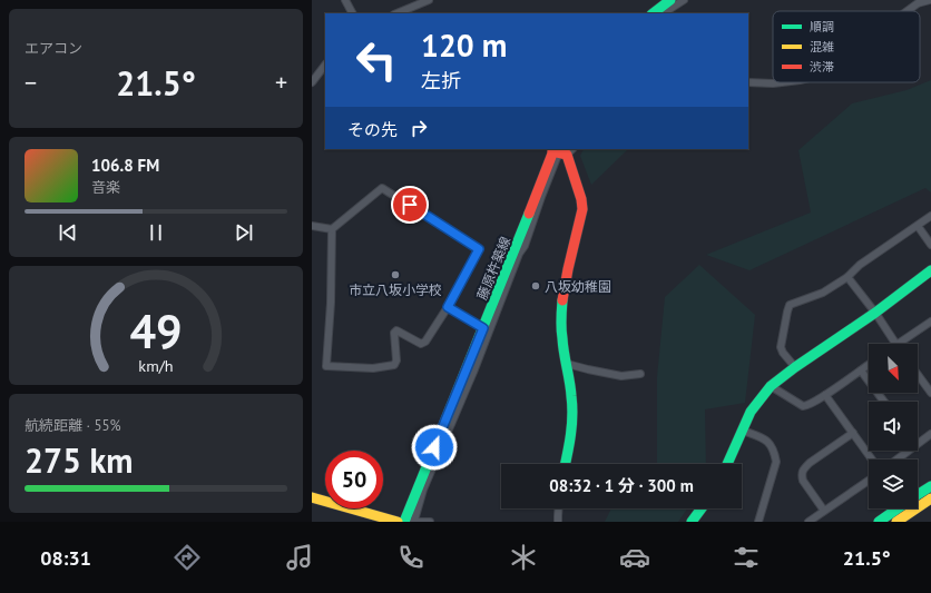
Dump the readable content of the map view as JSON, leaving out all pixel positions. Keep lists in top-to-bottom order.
{
  "streets": {
    "main road": ["藤原杵築線"]
  },
  "places": ["市立八坂小学校", "八坂幼稚園"],
  "legend": ["順調", "混雑", "渋滞"],
  "north": "bottom right",
  "page": {
    "tile": [
      "エアコン",
      ["航続距離 · 55%", "275 km"]
    ],
    "turn": ["120 m", "左折"],
    "heat": ["−", "21.5°", "+"],
    "then": "その先",
    "song": ["106.8 FM", "音楽"],
    "limit": "50",
    "trip": "08:32 · 1 分 · 300 m",
    "tabs": ["08:31", "21.5°"],
    "gauge": ["49", "km/h"]
  }
}
